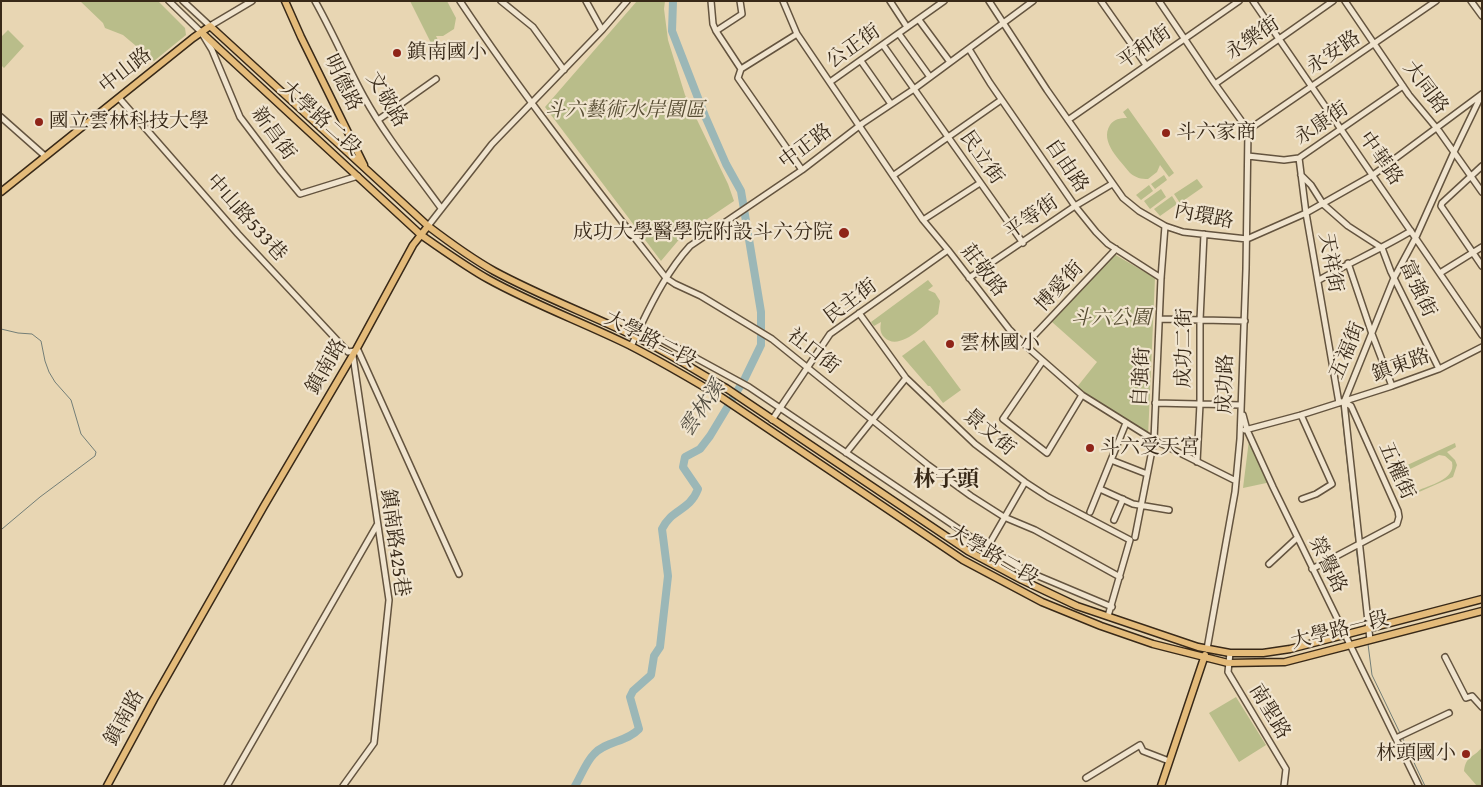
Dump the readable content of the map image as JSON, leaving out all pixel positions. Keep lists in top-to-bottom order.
{
  "streets": {
    "main road": [
      "中山路",
      "明德路",
      "大學路二段",
      "鎮南路",
      "成功路",
      "大學路一段"
    ],
    "street": [
      "永樂街",
      "公正街",
      "平和街",
      "永安路",
      "大同路",
      "文敬路",
      "永康街",
      "新昌街",
      "中正路",
      "民立街",
      "中華路",
      "自由路",
      "內環路",
      "中山路533巷",
      "平等街",
      "天祥街",
      "莊敬路",
      "博愛街",
      "富強街",
      "民主街",
      "成功二街",
      "五福街",
      "社口街",
      "鎮東路",
      "自強街",
      "景文街",
      "五權街",
      "鎮南路425巷",
      "榮譽路",
      "南聖路"
    ]
  },
  "crossings": [
    ["永樂街", "中華路"],
    ["公正街", "民立街"],
    ["公正街", "莊敬路"],
    ["平和街", "內環路"],
    ["永安路", "大同路"],
    ["永安路", "中華路"],
    ["永安路", "成功路"],
    ["中山路", "大學路二段"],
    ["中山路", "新昌街"],
    ["中山路", "中山路533巷"],
    ["明德路", "大學路二段"],
    ["大同路", "永康街"],
    ["大同路", "內環路"],
    ["大同路", "五福街"],
    ["文敬路", "鎮南路"],
    ["大學路二段", "新昌街"],
    ["大學路二段", "中正路"],
    ["大學路二段", "民主街"],
    ["大學路二段", "鎮南路"],
    ["大學路二段", "自強街"],
    ["大學路二段", "成功路"],
    ["大學路二段", "大學路一段"],
    ["永康街", "中華路"],
    ["永康街", "天祥街"],
    ["永康街", "成功路"],
    ["中正路", "民立街"],
    ["中正路", "自由路"],
    ["中正路", "內環路"],
    ["中正路", "莊敬路"],
    ["中正路", "社口街"],
    ["民立街", "平等街"],
    ["中華路", "內環路"],
    ["中華路", "五福街"],
    ["自由路", "平等街"],
    ["自由路", "博愛街"],
    ["自由路", "自強街"],
    ["內環路", "平等街"],
    ["內環路", "天祥街"],
    ["內環路", "成功二街"],
    ["內環路", "五福街"],
    ["內環路", "自強街"],
    ["內環路", "成功路"],
    ["中山路533巷", "鎮南路"],
    ["中山路533巷", "鎮南路425巷"],
    ["平等街", "莊敬路"],
    ["天祥街", "五福街"],
    ["天祥街", "鎮東路"],
    ["天祥街", "五權街"],
    ["莊敬路", "博愛街"],
    ["莊敬路", "民主街"],
    ["莊敬路", "成功二街"],
    ["莊敬路", "自強街"],
    ["莊敬路", "成功路"],
    ["富強街", "五福街"],
    ["富強街", "鎮東路"],
    ["民主街", "社口街"],
    ["民主街", "景文街"],
    ["五福街", "鎮東路"],
    ["五福街", "五權街"],
    ["五福街", "大學路一段"],
    ["社口街", "鎮南路"],
    ["社口街", "自強街"],
    ["鎮東路", "成功路"],
    ["鎮東路", "五權街"],
    ["鎮東路", "榮譽路"],
    ["鎮南路", "鎮南路425巷"],
    ["自強街", "景文街"],
    ["成功路", "榮譽路"],
    ["成功路", "大學路一段"],
    ["五權街", "榮譽路"],
    ["榮譽路", "大學路一段"],
    ["大學路一段", "南聖路"]
  ],
  "districts": ["林子頭"],
  "water": ["雲林溪"],
  "parks": ["斗六藝術水岸園區", "斗六公園"],
  "places": [
    "鎮南國小",
    "國立雲林科技大學",
    "斗六家商",
    "成功大學醫學院附設斗六分院",
    "雲林國小",
    "斗六受天宮",
    "林頭國小"
  ]
}
